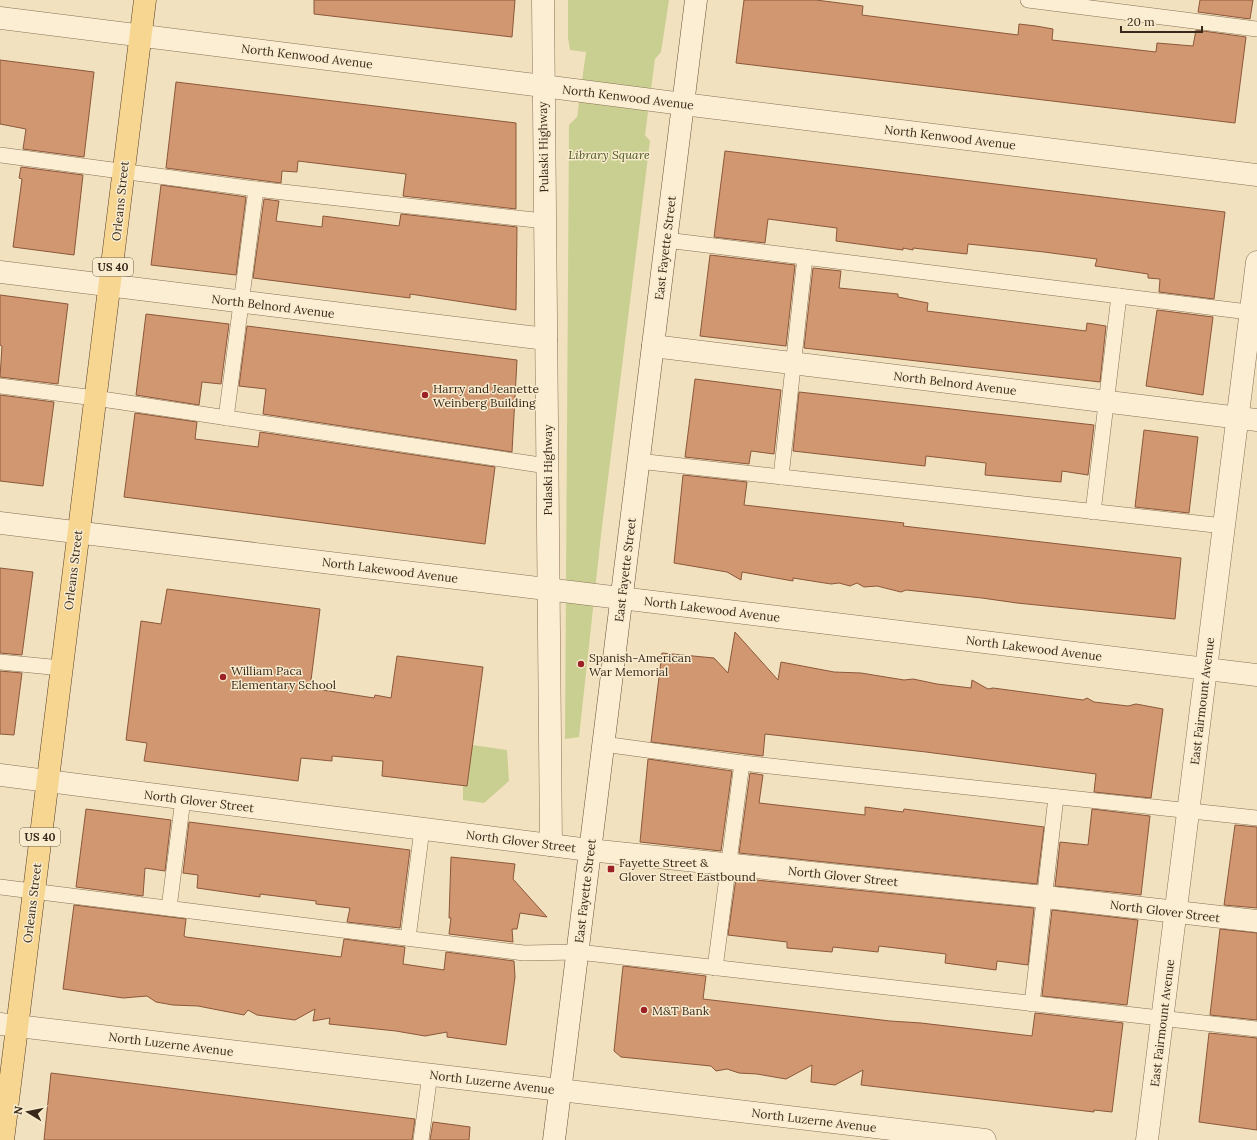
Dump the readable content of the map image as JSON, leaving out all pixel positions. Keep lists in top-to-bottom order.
{
  "streets": {
    "main road": ["Orleans Street", "US 40"],
    "street": [
      "North Kenwood Avenue",
      "Pulaski Highway",
      "East Fayette Street",
      "North Belnord Avenue",
      "North Lakewood Avenue",
      "East Fairmount Avenue",
      "North Glover Street",
      "North Luzerne Avenue"
    ]
  },
  "crossings": [
    ["North Kenwood Avenue", "Pulaski Highway"],
    ["North Kenwood Avenue", "Orleans Street"],
    ["North Kenwood Avenue", "East Fayette Street"],
    ["Pulaski Highway", "North Belnord Avenue"],
    ["Pulaski Highway", "North Lakewood Avenue"],
    ["Pulaski Highway", "North Glover Street"],
    ["Orleans Street", "North Belnord Avenue"],
    ["Orleans Street", "North Lakewood Avenue"],
    ["Orleans Street", "North Glover Street"],
    ["Orleans Street", "North Luzerne Avenue"],
    ["East Fayette Street", "North Belnord Avenue"],
    ["East Fayette Street", "North Lakewood Avenue"],
    ["East Fayette Street", "North Glover Street"],
    ["East Fayette Street", "North Luzerne Avenue"],
    ["North Belnord Avenue", "East Fairmount Avenue"],
    ["North Lakewood Avenue", "East Fairmount Avenue"],
    ["East Fairmount Avenue", "North Glover Street"]
  ],
  "parks": ["Library Square"],
  "places": {
    "other": [
      "Harry and Jeanette Weinberg Building",
      "Spanish-American War Memorial",
      "William Paca Elementary School",
      "M&T Bank"
    ],
    "transit": ["Fayette Street & Glover Street Eastbound"]
  },
  "scale_bar": "20 m",
  "north": "left"
}
